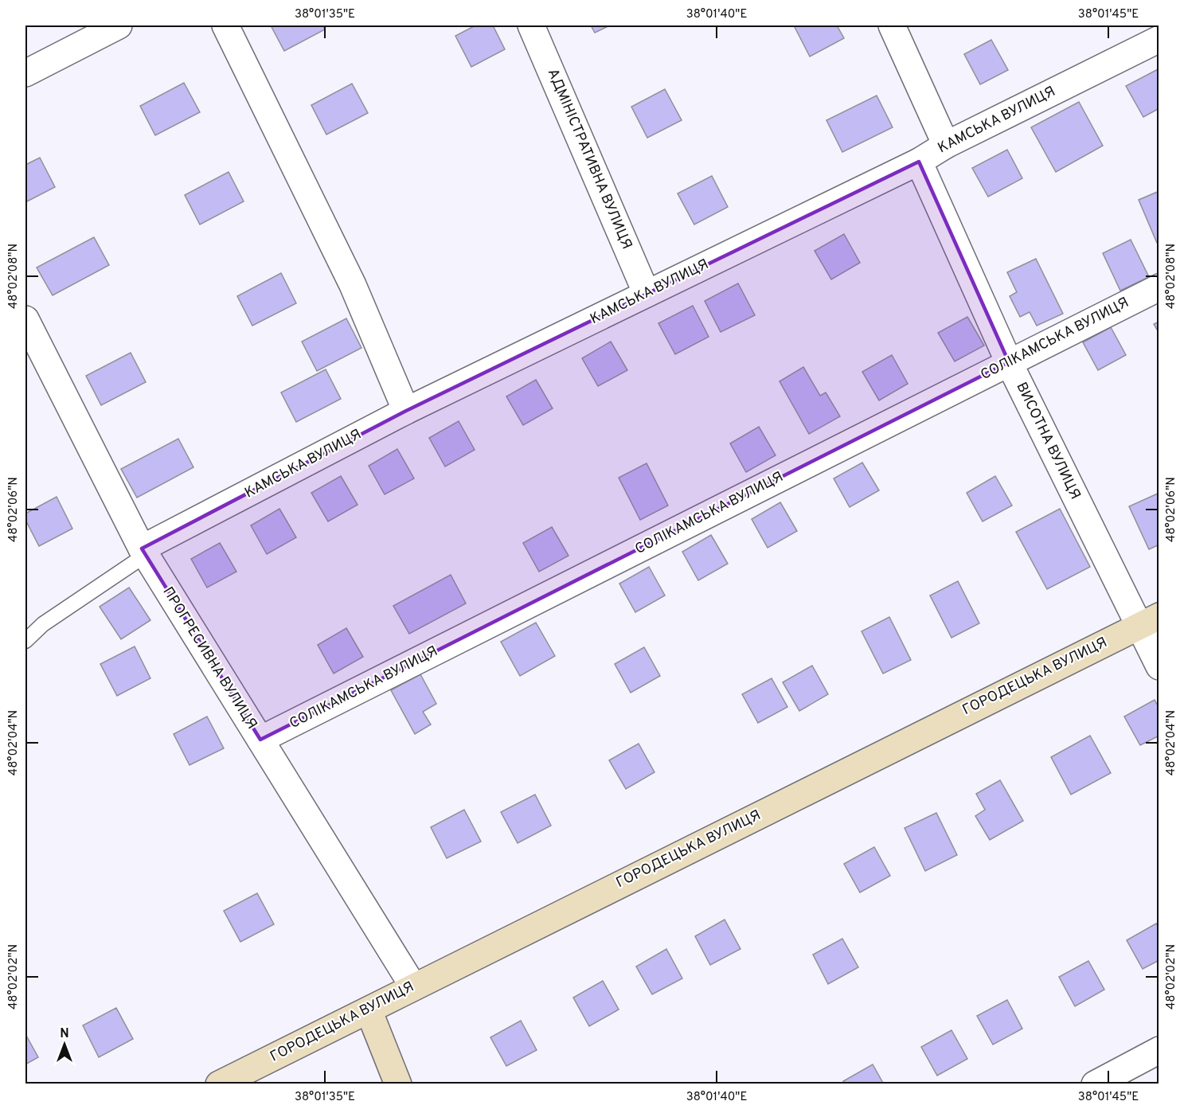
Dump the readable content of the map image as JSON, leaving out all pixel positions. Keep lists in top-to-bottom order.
{
  "streets": {
    "main road": ["ГОРОДЕЦЬКА ВУЛИЦЯ"],
    "street": [
      "КАМСЬКА ВУЛИЦЯ",
      "АДМІНІСТРАТИВНА ВУЛИЦЯ",
      "СОЛІКАМСЬКА ВУЛИЦЯ",
      "ВИСОТНА ВУЛИЦЯ",
      "ПРОГРЕСИВНА ВУЛИЦЯ"
    ]
  },
  "crossings": [
    ["КАМСЬКА ВУЛИЦЯ", "АДМІНІСТРАТИВНА ВУЛИЦЯ"],
    ["КАМСЬКА ВУЛИЦЯ", "ВИСОТНА ВУЛИЦЯ"],
    ["КАМСЬКА ВУЛИЦЯ", "ПРОГРЕСИВНА ВУЛИЦЯ"],
    ["СОЛІКАМСЬКА ВУЛИЦЯ", "ВИСОТНА ВУЛИЦЯ"],
    ["СОЛІКАМСЬКА ВУЛИЦЯ", "ПРОГРЕСИВНА ВУЛИЦЯ"],
    ["ВИСОТНА ВУЛИЦЯ", "ГОРОДЕЦЬКА ВУЛИЦЯ"],
    ["ПРОГРЕСИВНА ВУЛИЦЯ", "ГОРОДЕЦЬКА ВУЛИЦЯ"]
  ],
  "north": "top",
  "coordinates": [
    "38°01'35\"E",
    "38°01'40\"E",
    "38°01'45\"E",
    "48°02'08\"N",
    "48°02'06\"N",
    "48°02'04\"N",
    "48°02'02\"N"
  ]
}
